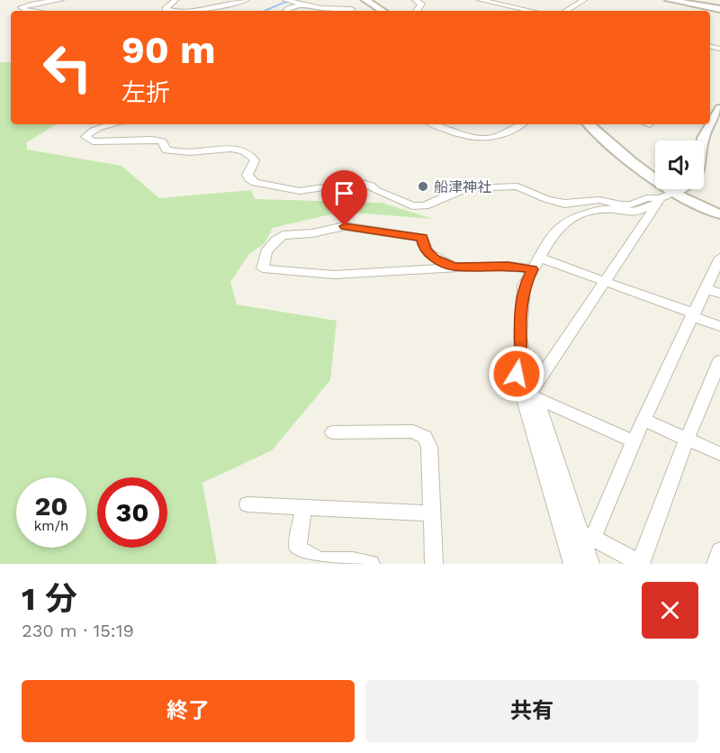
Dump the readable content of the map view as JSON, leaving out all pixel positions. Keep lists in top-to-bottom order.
{
  "places": ["船津神社"],
  "page": {
    "turn": ["90 m", "左折"],
    "speed": "20 km/h",
    "limit": "30",
    "heading": ["1 分", "230 m · 15:19"],
    "buttons": ["終了", "共有"]
  }
}
